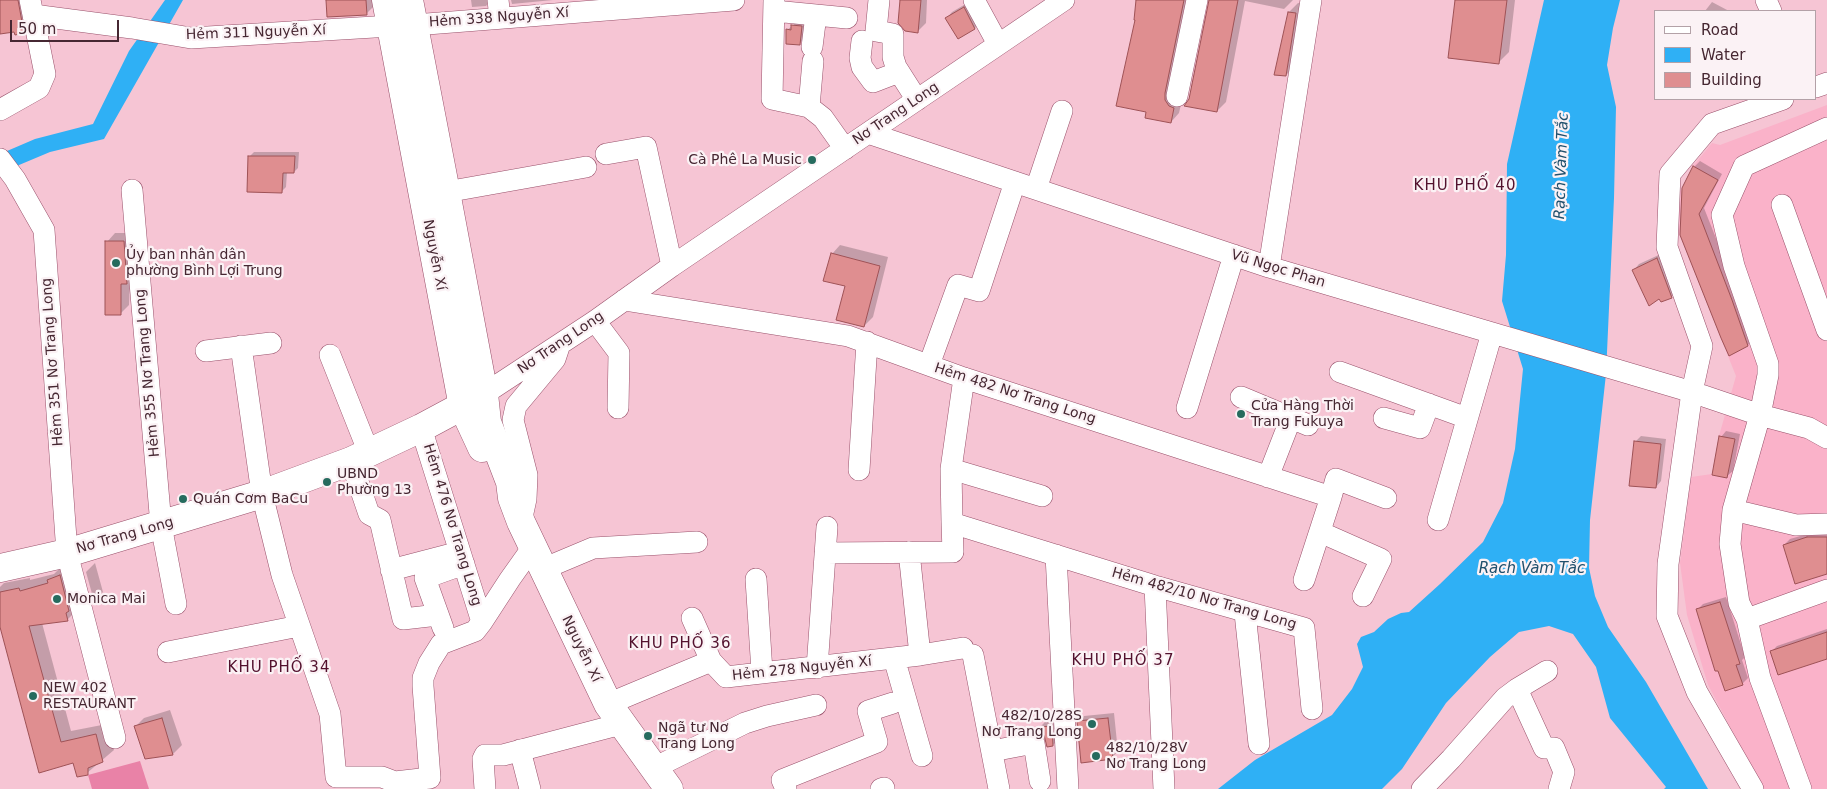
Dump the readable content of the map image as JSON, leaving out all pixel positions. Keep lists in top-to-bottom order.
{
  "streets": {
    "main road": ["Nơ Trang Long", "Nguyễn Xí"],
    "street": [
      "Hẻm 338 Nguyễn Xí",
      "Hẻm 311 Nguyễn Xí",
      "Vũ Ngọc Phan",
      "Hẻm 351 Nơ Trang Long",
      "Hẻm 355 Nơ Trang Long",
      "Hẻm 482 Nơ Trang Long",
      "Hẻm 476 Nơ Trang Long",
      "Hẻm 482/10 Nơ Trang Long",
      "Hẻm 278 Nguyễn Xí"
    ]
  },
  "crossings": [
    ["Hẻm 338 Nguyễn Xí", "Hẻm 311 Nguyễn Xí"],
    ["Hẻm 338 Nguyễn Xí", "Nguyễn Xí"],
    ["Hẻm 311 Nguyễn Xí", "Nguyễn Xí"],
    ["Nơ Trang Long", "Nguyễn Xí"],
    ["Nơ Trang Long", "Vũ Ngọc Phan"],
    ["Nơ Trang Long", "Hẻm 351 Nơ Trang Long"],
    ["Nơ Trang Long", "Hẻm 355 Nơ Trang Long"],
    ["Nơ Trang Long", "Hẻm 482 Nơ Trang Long"],
    ["Nơ Trang Long", "Hẻm 476 Nơ Trang Long"]
  ],
  "districts": [
    "KHU PHỐ 40",
    "KHU PHỐ 36",
    "KHU PHỐ 37",
    "KHU PHỐ 34"
  ],
  "water": ["Rạch Vàm Tắc"],
  "places": [
    "Cà Phê La Music",
    "Ủy ban nhân dân phường Bình Lợi Trung",
    "Cửa Hàng Thời Trang Fukuya",
    "UBND Phường 13",
    "Quán Cơm BaCu",
    "Monica Mai",
    "NEW 402 RESTAURANT",
    "482/10/28S Nơ Trang Long",
    "Ngã tư Nơ Trang Long",
    "482/10/28V Nơ Trang Long"
  ],
  "legend": ["Road", "Water", "Building"],
  "scale_bar": "50 m"
}
